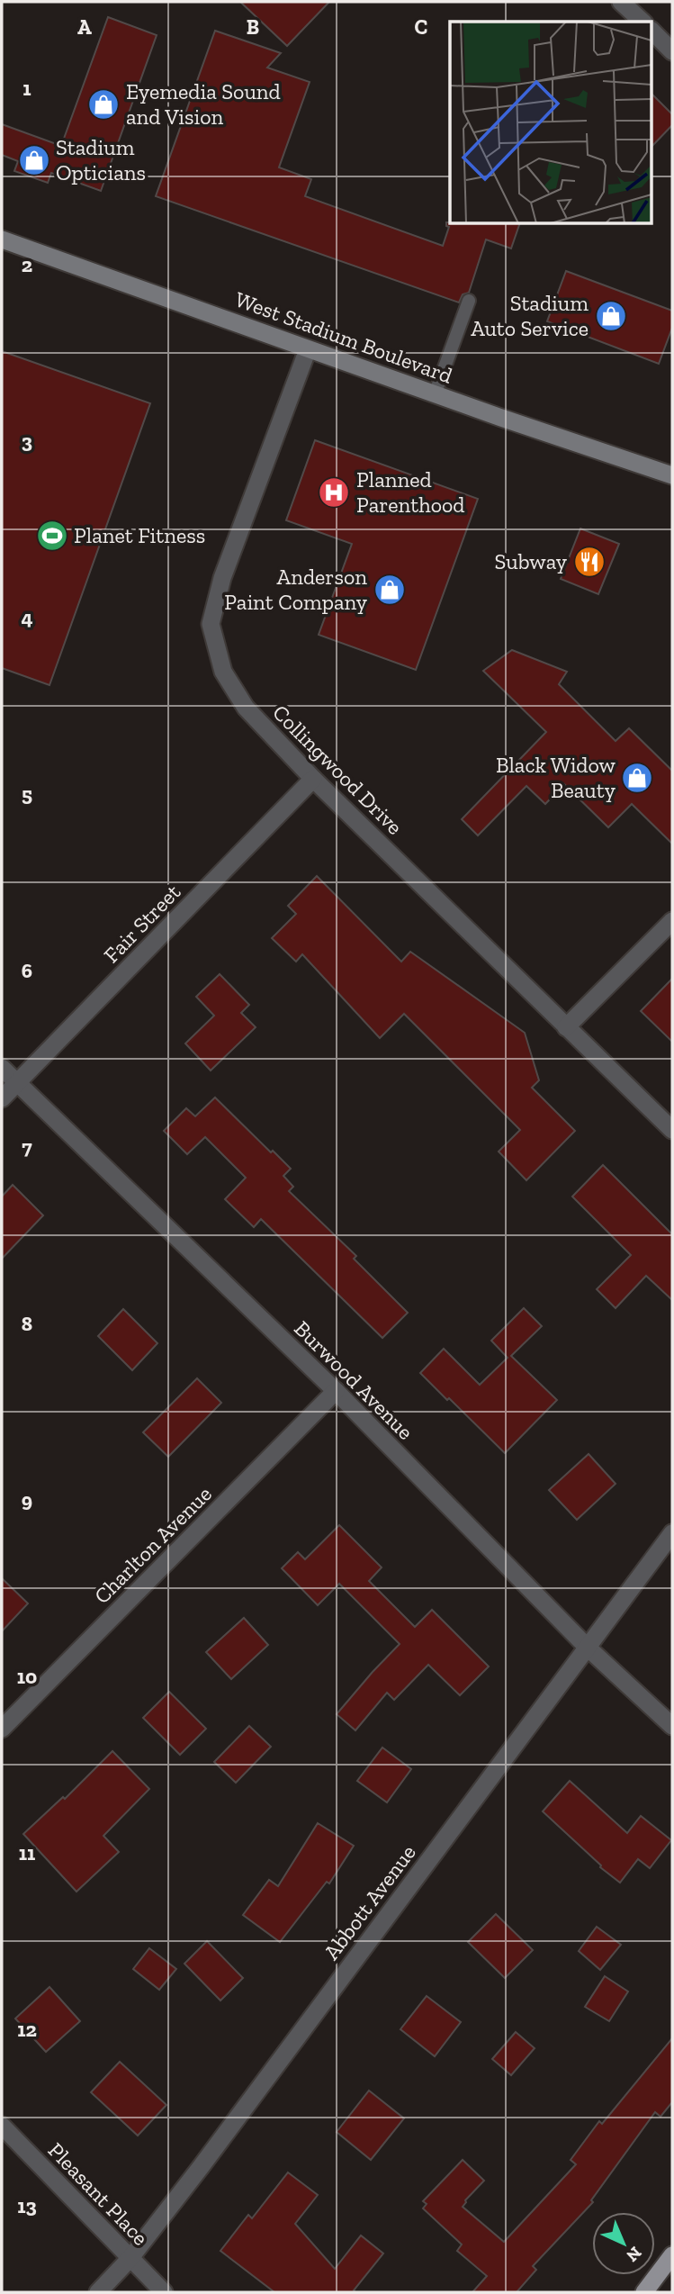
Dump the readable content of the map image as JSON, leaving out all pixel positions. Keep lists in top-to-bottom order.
{
  "streets": {
    "main road": ["West Stadium Boulevard"],
    "street": [
      "Collingwood Drive",
      "Fair Street",
      "Burwood Avenue",
      "Charlton Avenue",
      "Abbott Avenue",
      "Pleasant Place"
    ]
  },
  "crossings": [
    ["West Stadium Boulevard", "Collingwood Drive"],
    ["Collingwood Drive", "Fair Street"],
    ["Fair Street", "Burwood Avenue"],
    ["Burwood Avenue", "Charlton Avenue"],
    ["Burwood Avenue", "Abbott Avenue"],
    ["Abbott Avenue", "Pleasant Place"]
  ],
  "places": {
    "shop": [
      "Eyemedia Sound and Vision",
      "Stadium Opticians",
      "Stadium Auto Service",
      "Anderson Paint Company",
      "Black Widow Beauty"
    ],
    "hospital": ["Planned Parenthood"],
    "sports": ["Planet Fitness"],
    "restaurant": ["Subway"]
  },
  "north": "bottom right",
  "grid": {
    "columns": ["A", "B", "C"],
    "rows": [
      "1",
      "2",
      "3",
      "4",
      "5",
      "6",
      "7",
      "8",
      "9",
      "10",
      "11",
      "12",
      "13"
    ]
  }
}
